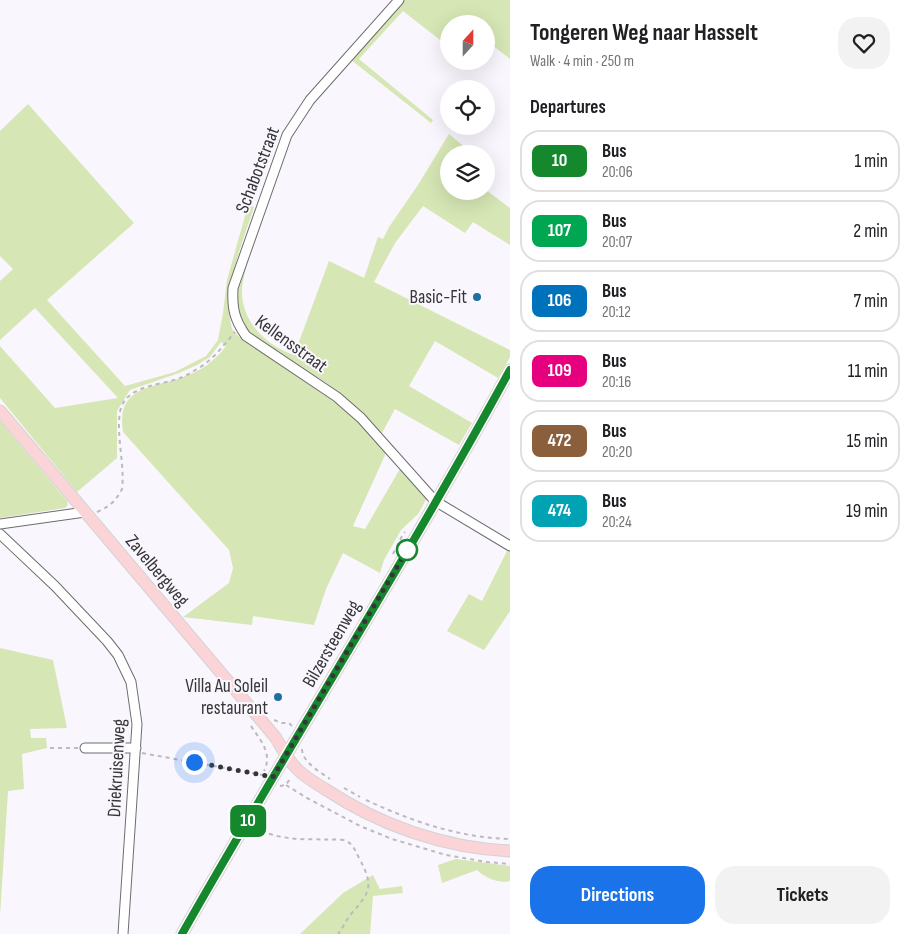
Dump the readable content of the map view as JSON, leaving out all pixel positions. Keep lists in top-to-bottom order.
{
  "streets": {
    "main road": ["Zavelbergweg", "Bilzersteenweg"],
    "street": ["Schabotstraat", "Kellensstraat", "Driekruisenweg"]
  },
  "crossings": [
    ["Schabotstraat", "Kellensstraat"],
    ["Kellensstraat", "Zavelbergweg"],
    ["Kellensstraat", "Bilzersteenweg"],
    ["Zavelbergweg", "Bilzersteenweg"]
  ],
  "places": ["Basic-Fit", "Villa Au Soleil restaurant"],
  "lines": ["bus line 10"],
  "north": "top",
  "page": {
    "on_map": "10",
    "heading": [
      ["Tongeren Weg naar Hasselt", "Walk · 4 min · 250 m"],
      "Departures"
    ],
    "list": [
      {
        "mark": "10",
        "name": "Bus",
        "note": "20:06",
        "value": "1 min"
      },
      {
        "mark": "107",
        "name": "Bus",
        "note": "20:07",
        "value": "2 min"
      },
      {
        "mark": "106",
        "name": "Bus",
        "note": "20:12",
        "value": "7 min"
      },
      {
        "mark": "109",
        "name": "Bus",
        "note": "20:16",
        "value": "11 min"
      },
      {
        "mark": "472",
        "name": "Bus",
        "note": "20:20",
        "value": "15 min"
      },
      {
        "mark": "474",
        "name": "Bus",
        "note": "20:24",
        "value": "19 min"
      }
    ],
    "buttons": ["Directions", "Tickets"]
  }
}
